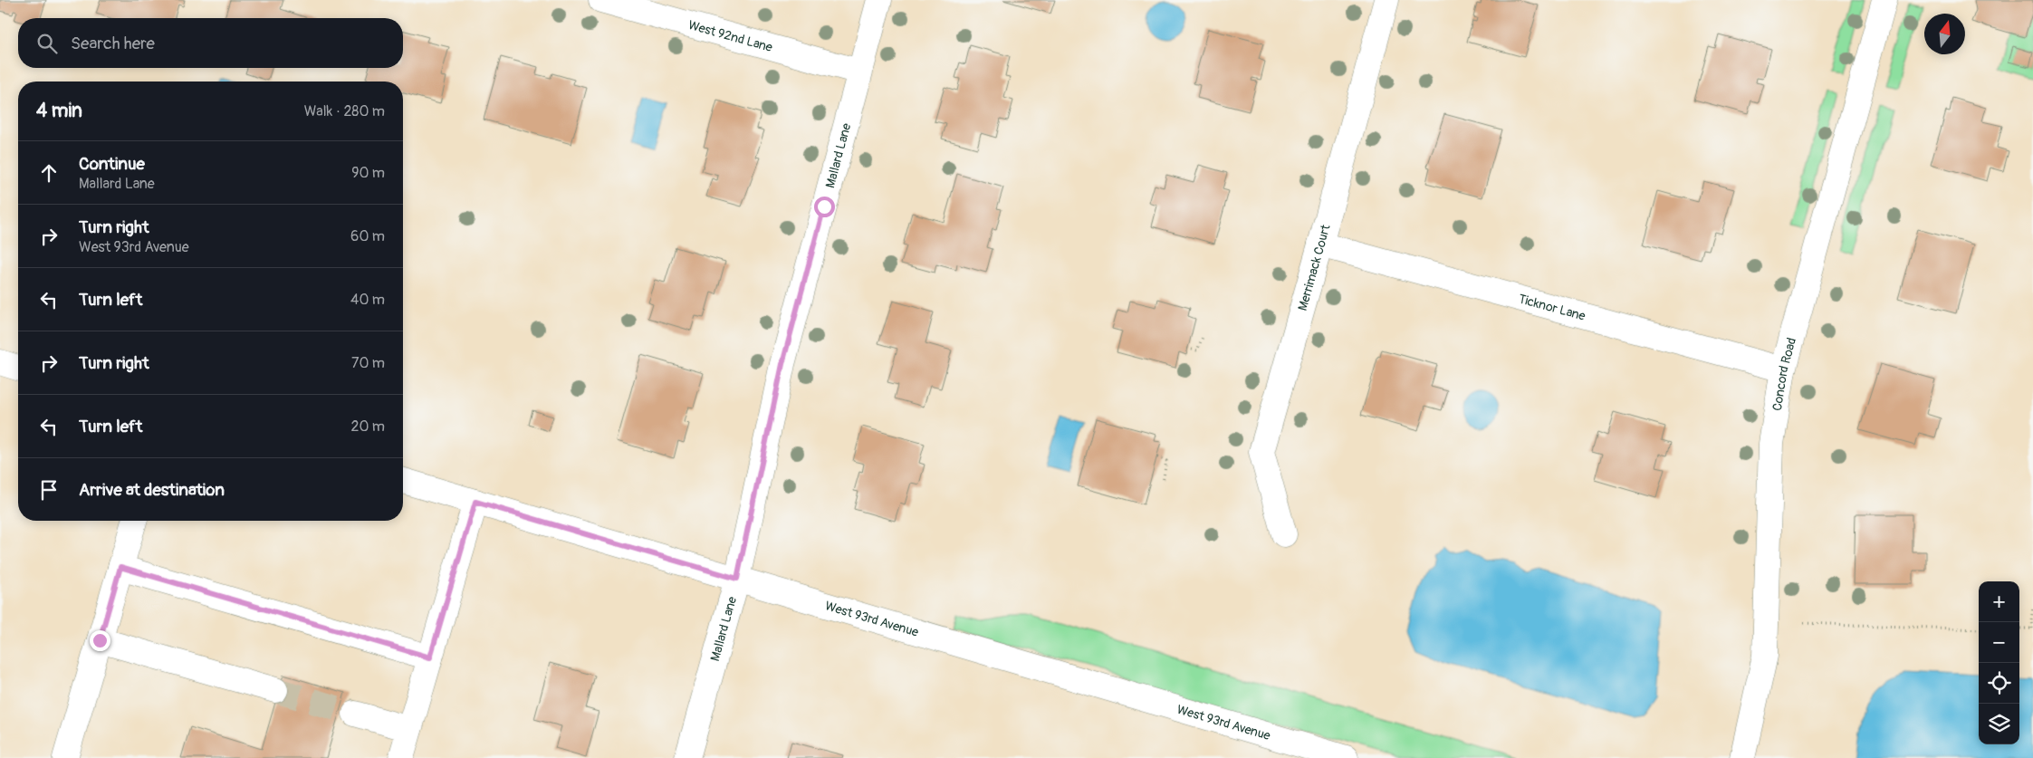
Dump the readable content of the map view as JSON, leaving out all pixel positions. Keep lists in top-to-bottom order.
{
  "streets": {
    "street": [
      "West 92nd Lane",
      "Mallard Lane",
      "Merrimack Court",
      "Ticknor Lane",
      "Concord Road",
      "West 93rd Avenue"
    ]
  },
  "crossings": [
    ["West 92nd Lane", "Mallard Lane"],
    ["Mallard Lane", "West 93rd Avenue"],
    ["Merrimack Court", "Ticknor Lane"],
    ["Ticknor Lane", "Concord Road"]
  ],
  "north": "top",
  "page": {
    "search": "Search here",
    "heading": ["4 min", "Walk · 280 m"],
    "list": [
      ["Continue", "Mallard Lane", "90 m"],
      ["Turn right", "West 93rd Avenue", "60 m"],
      ["Turn left", "40 m"],
      ["Turn right", "70 m"],
      ["Turn left", "20 m"],
      "Arrive at destination"
    ],
    "map_buttons": ["+", "−"]
  }
}
